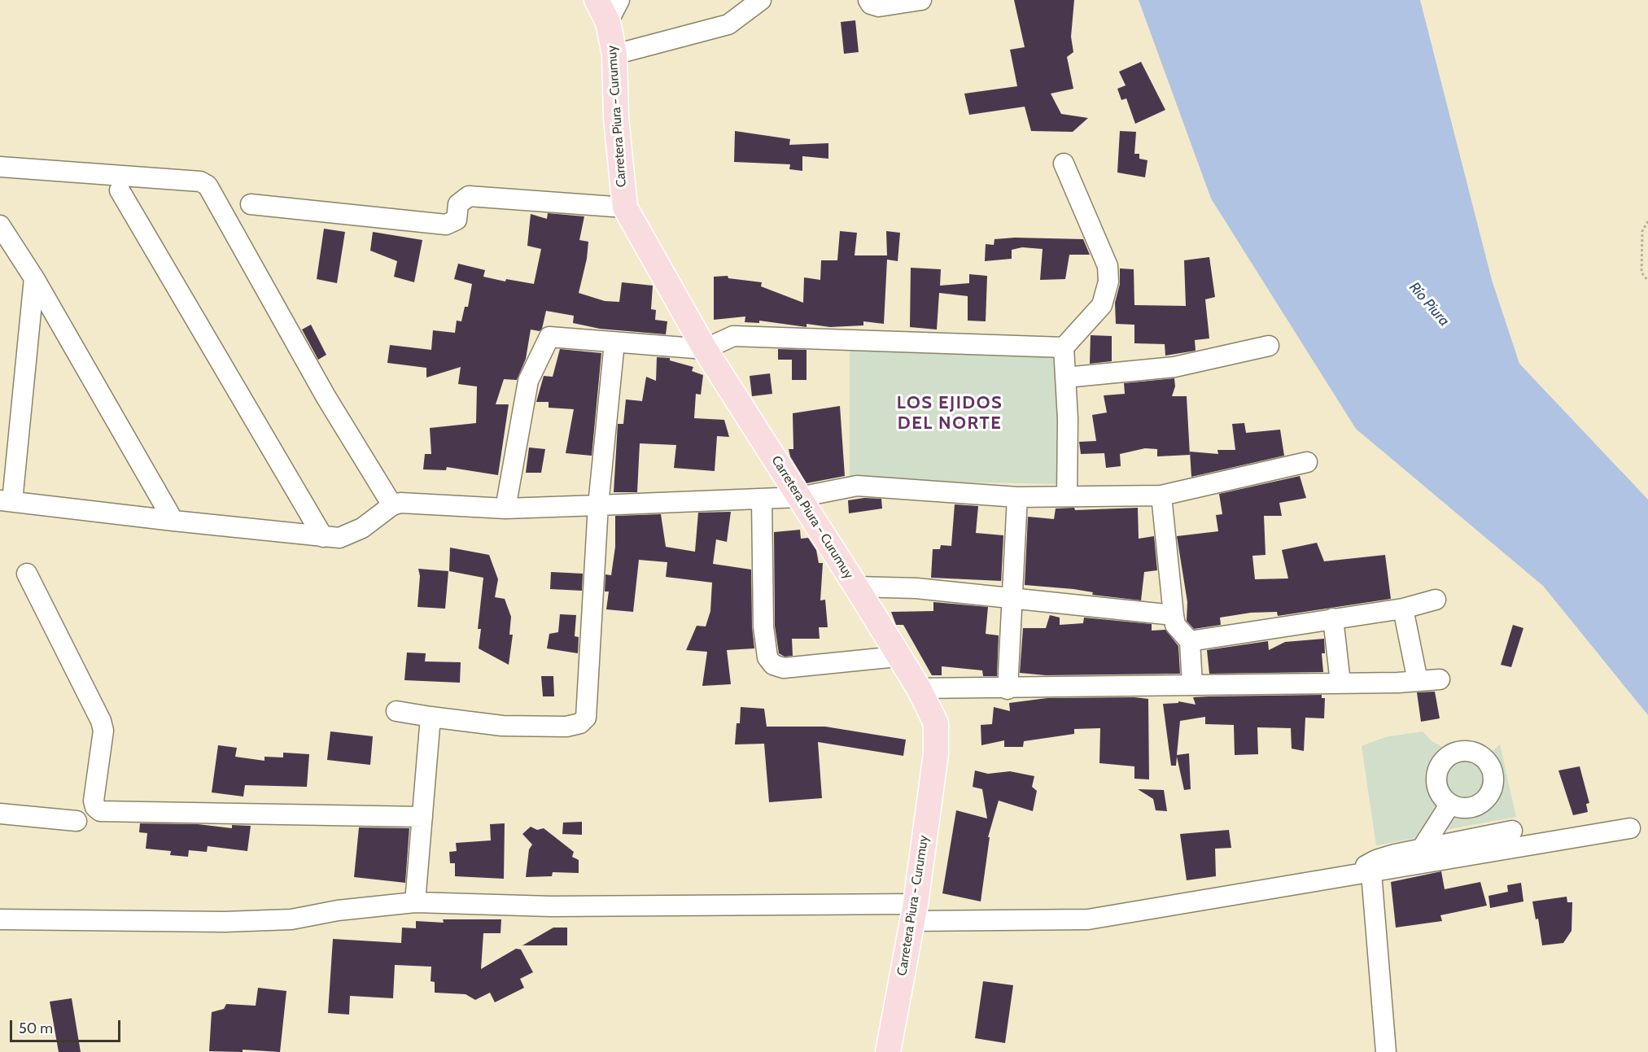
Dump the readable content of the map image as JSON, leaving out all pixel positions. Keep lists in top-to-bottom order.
{
  "streets": {
    "main road": ["Carretera Piura - Curumuy"]
  },
  "districts": ["LOS EJIDOS DEL NORTE"],
  "water": ["Río Piura"],
  "scale_bar": "50 m"
}
